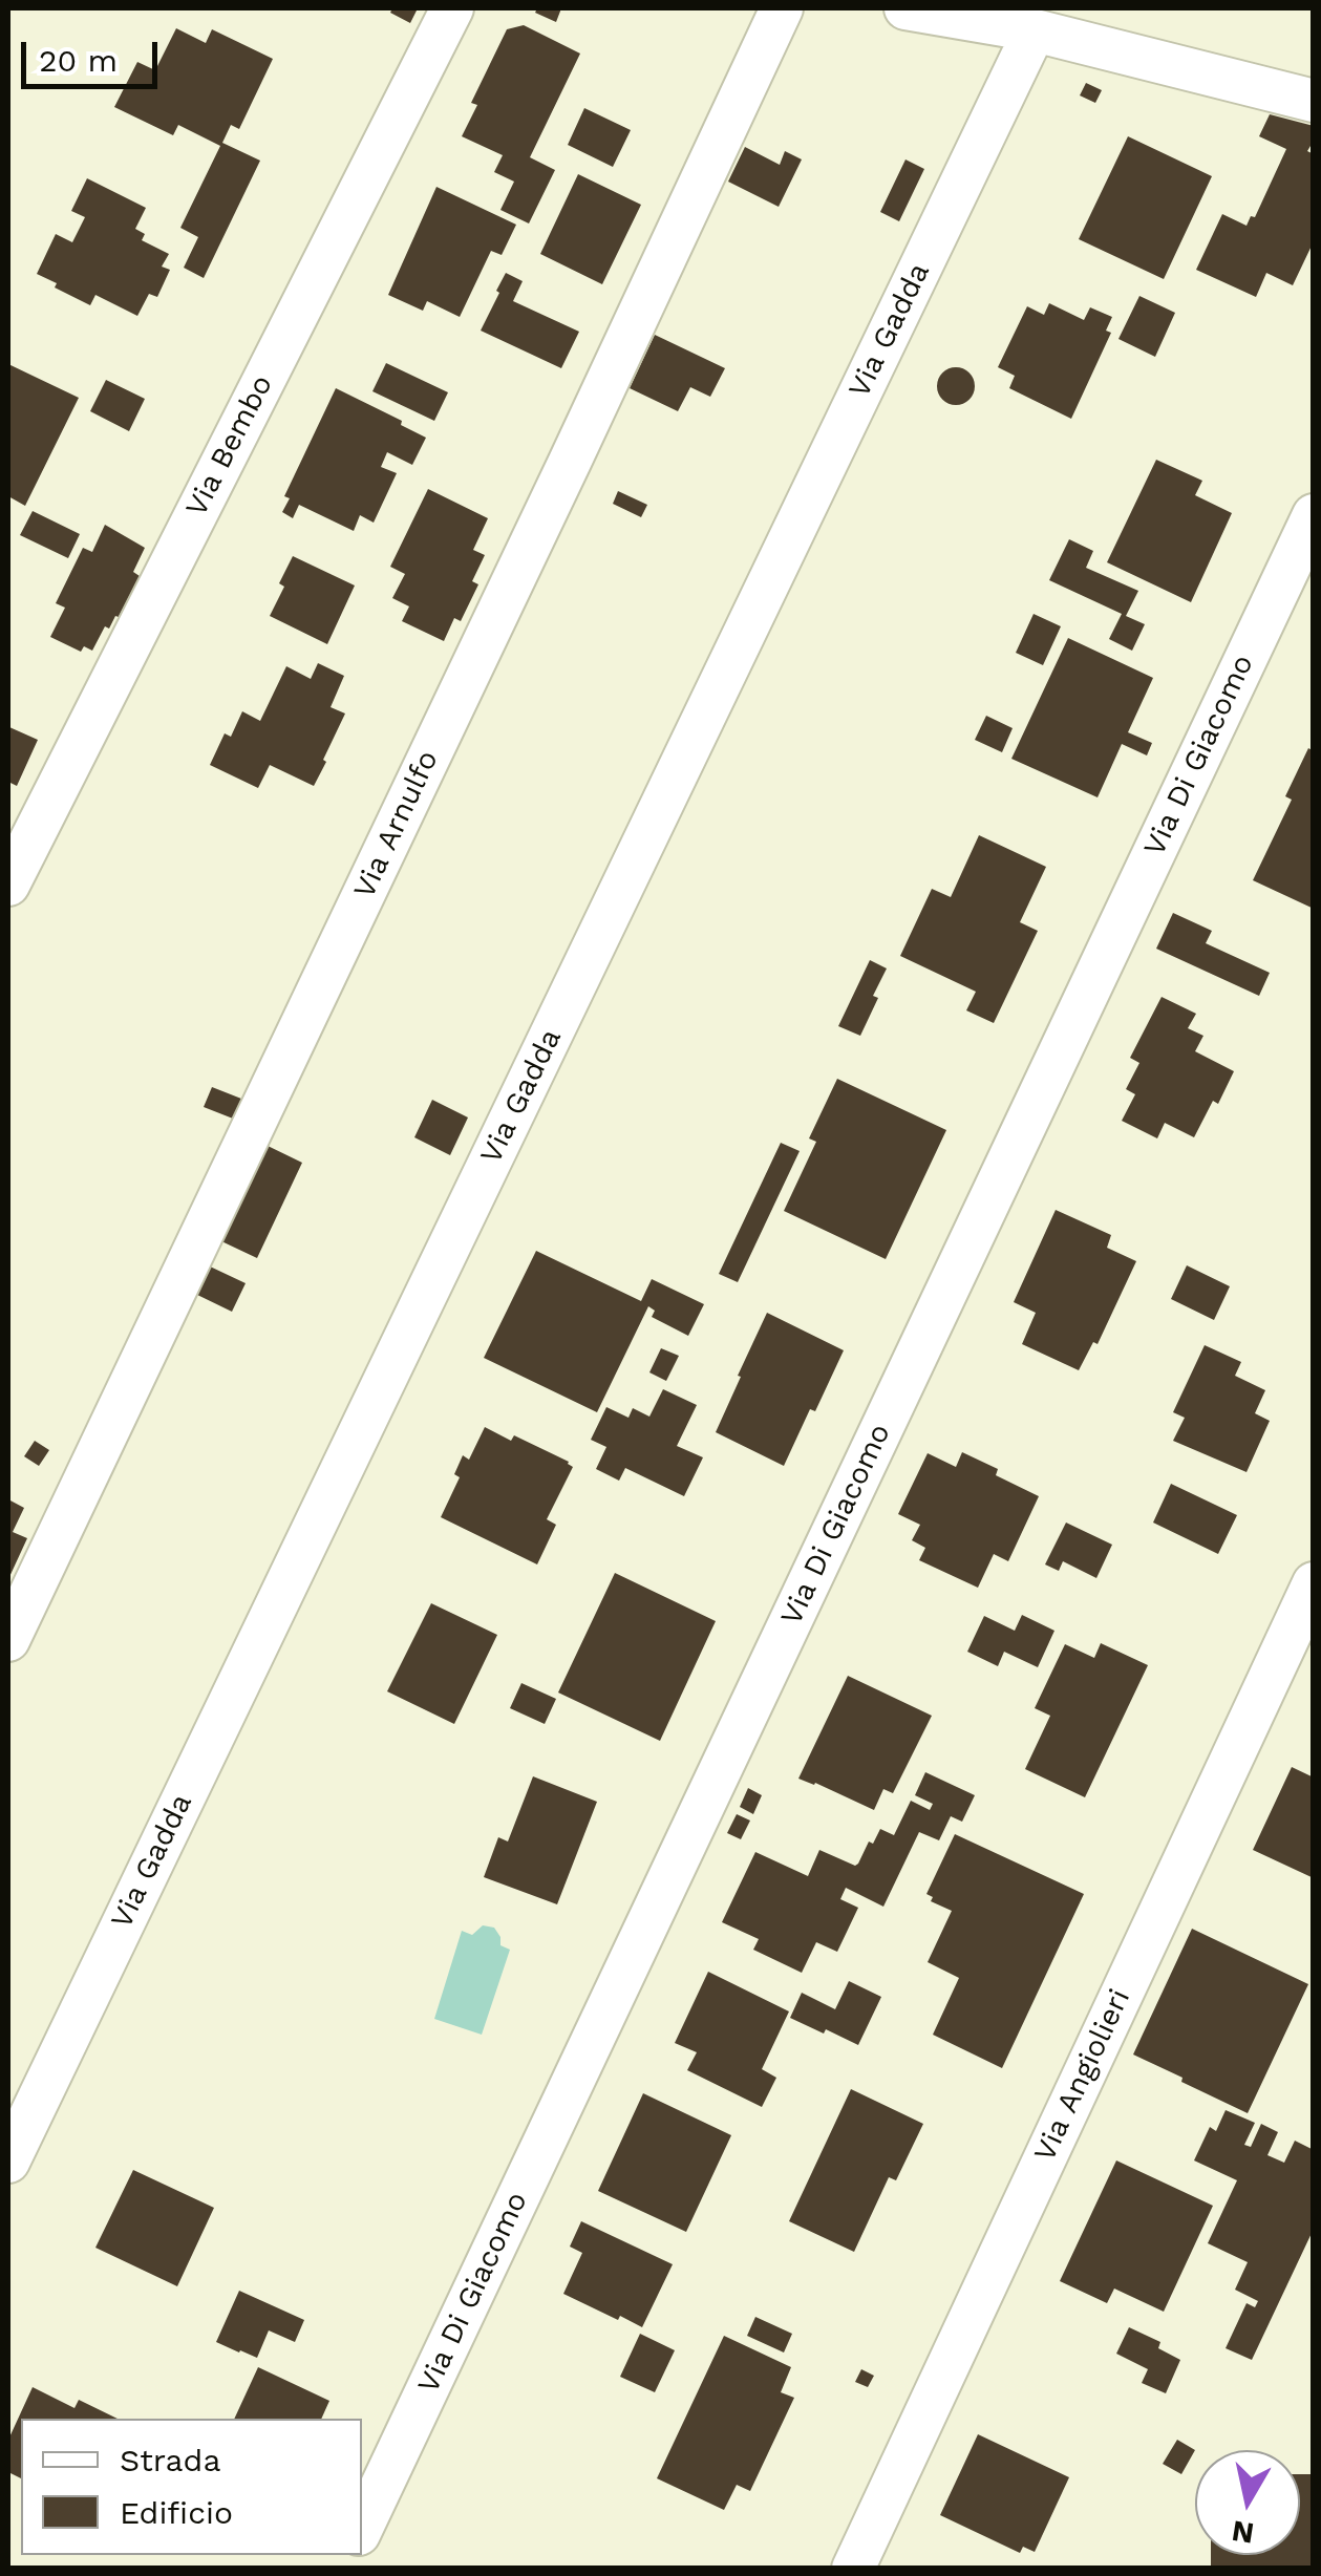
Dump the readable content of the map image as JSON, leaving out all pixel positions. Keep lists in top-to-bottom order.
{
  "streets": {
    "street": [
      "Via Gadda",
      "Via Bembo",
      "Via Di Giacomo",
      "Via Arnulfo",
      "Via Angiolieri"
    ]
  },
  "legend": ["Strada", "Edificio"],
  "scale_bar": "20 m",
  "north": "bottom"
}
